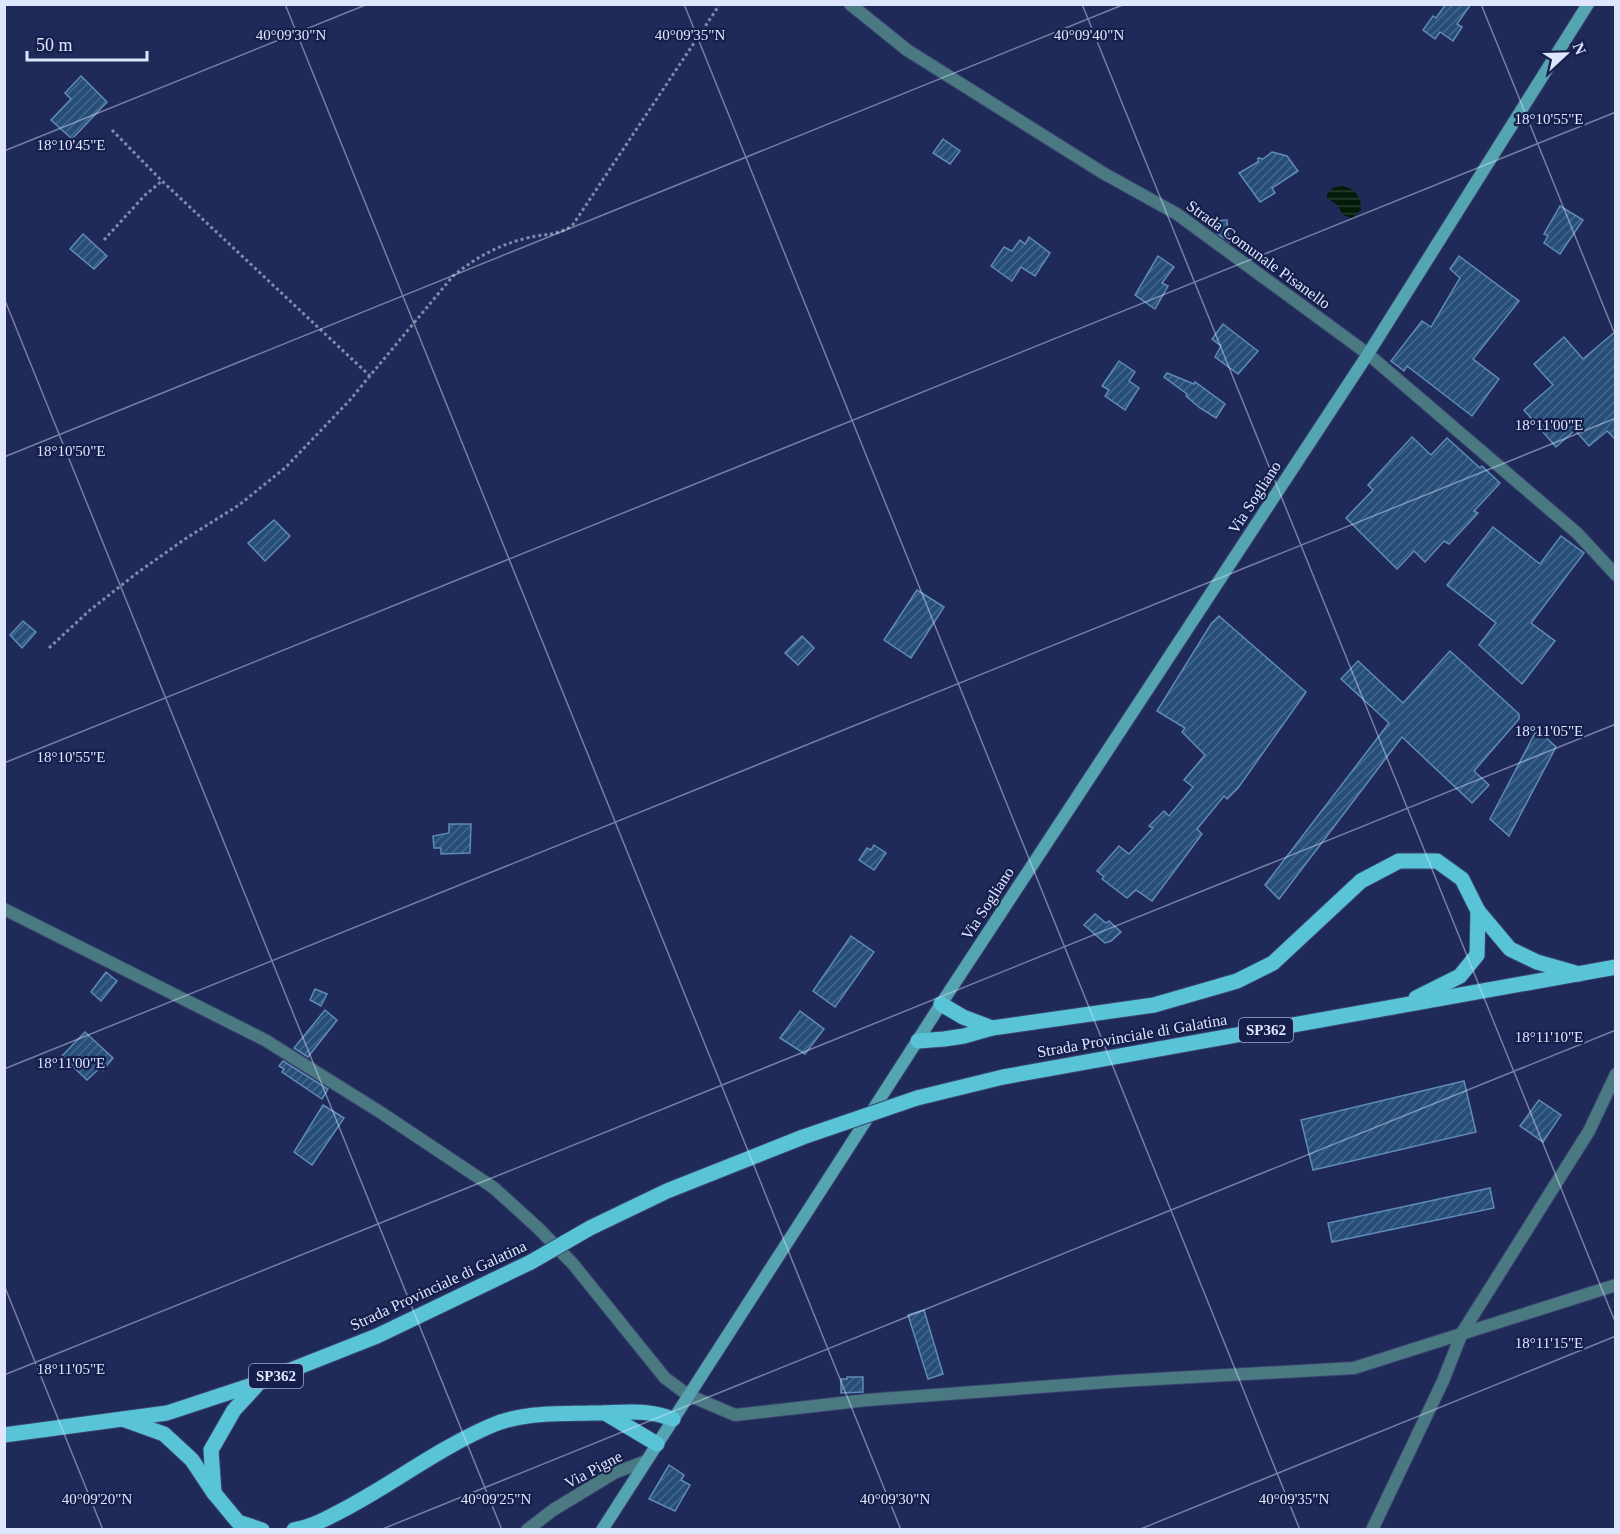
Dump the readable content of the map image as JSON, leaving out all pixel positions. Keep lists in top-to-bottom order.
{
  "streets": {
    "main road": ["Via Sogliano", "SP362", "Strada Provinciale di Galatina"],
    "street": ["Strada Comunale Pisanello", "Via Pigne"]
  },
  "crossings": [
    ["Strada Comunale Pisanello", "Via Sogliano"]
  ],
  "scale_bar": "50 m",
  "north": "right",
  "coordinates": [
    "40°09'30\"N",
    "40°09'35\"N",
    "40°09'40\"N",
    "18°10'55\"E",
    "18°10'45\"E",
    "18°11'00\"E",
    "18°10'50\"E",
    "18°11'05\"E",
    "18°11'10\"E",
    "18°11'15\"E",
    "40°09'20\"N",
    "40°09'25\"N"
  ]
}
